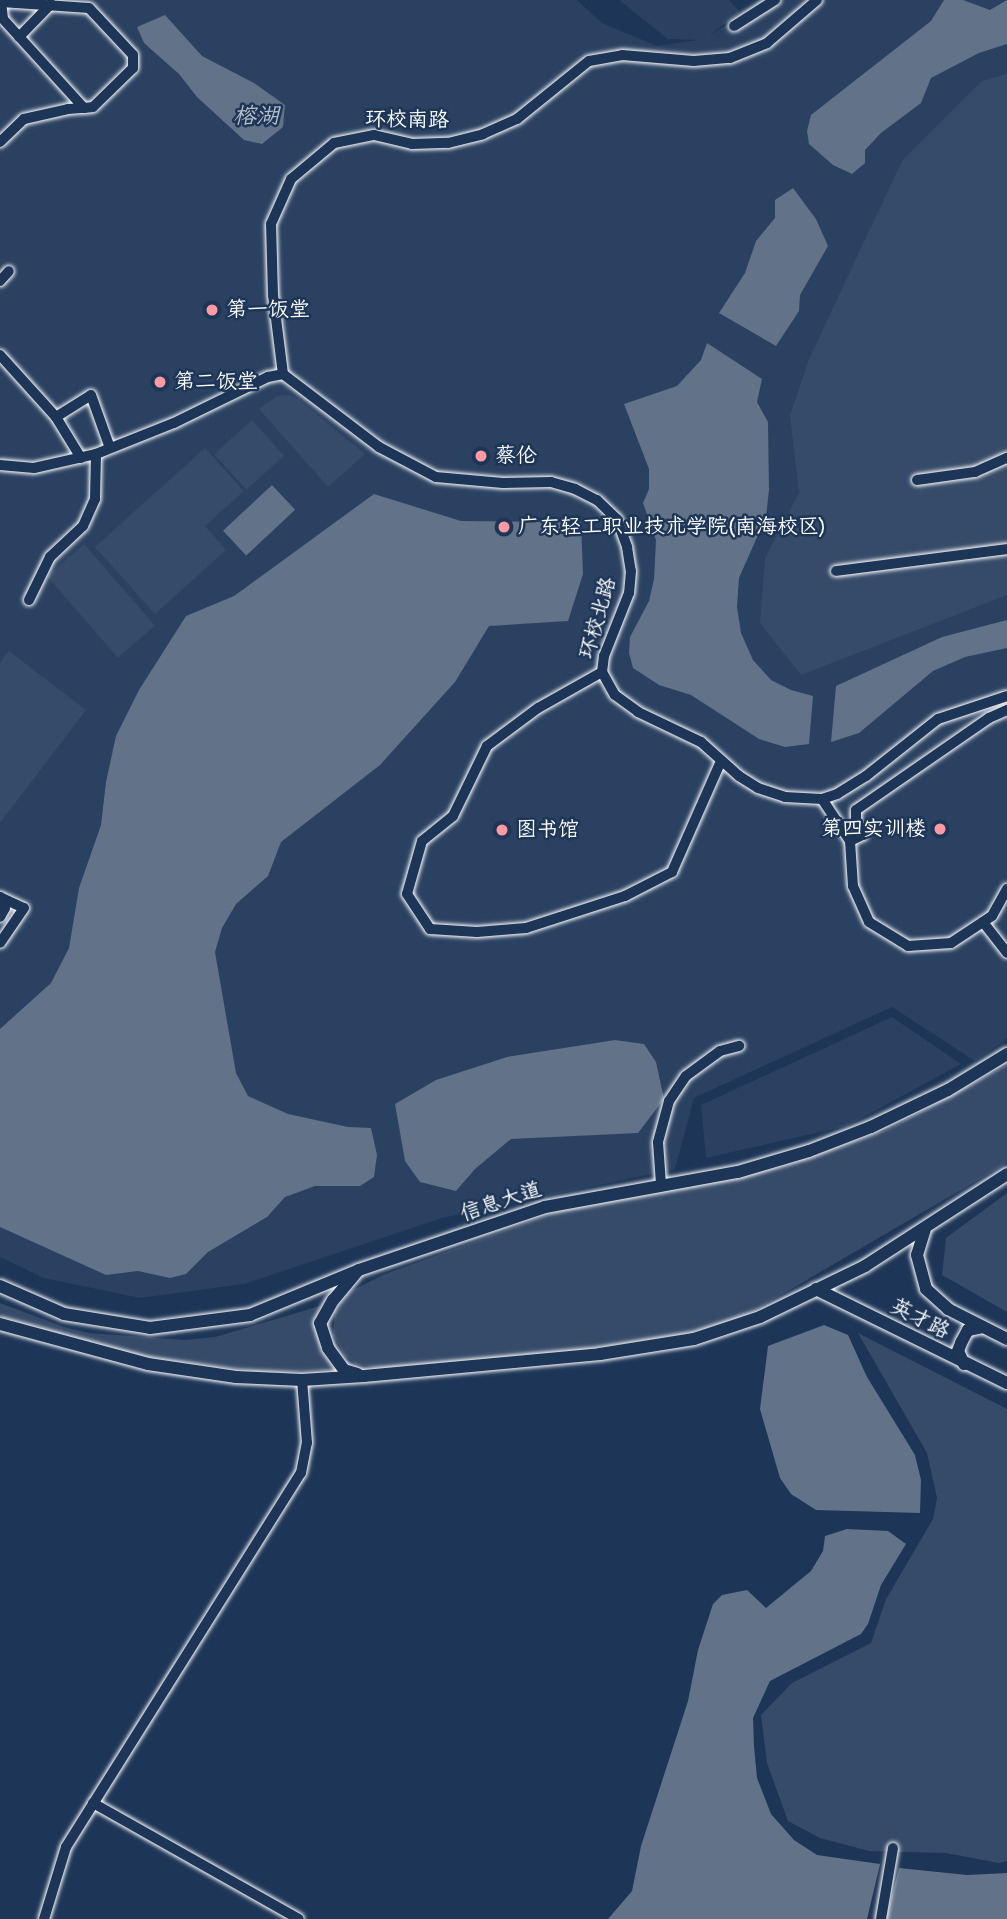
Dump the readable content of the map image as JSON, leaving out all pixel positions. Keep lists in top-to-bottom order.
{
  "streets": {
    "main road": ["信息大道", "英才路"],
    "street": ["环校南路", "环校北路"]
  },
  "crossings": [
    ["环校南路", "环校北路"]
  ],
  "water": ["榕湖"],
  "places": [
    "第一饭堂",
    "第二饭堂",
    "蔡伦",
    "广东轻工职业技术学院(南海校区)",
    "第四实训楼",
    "图书馆"
  ]
}
